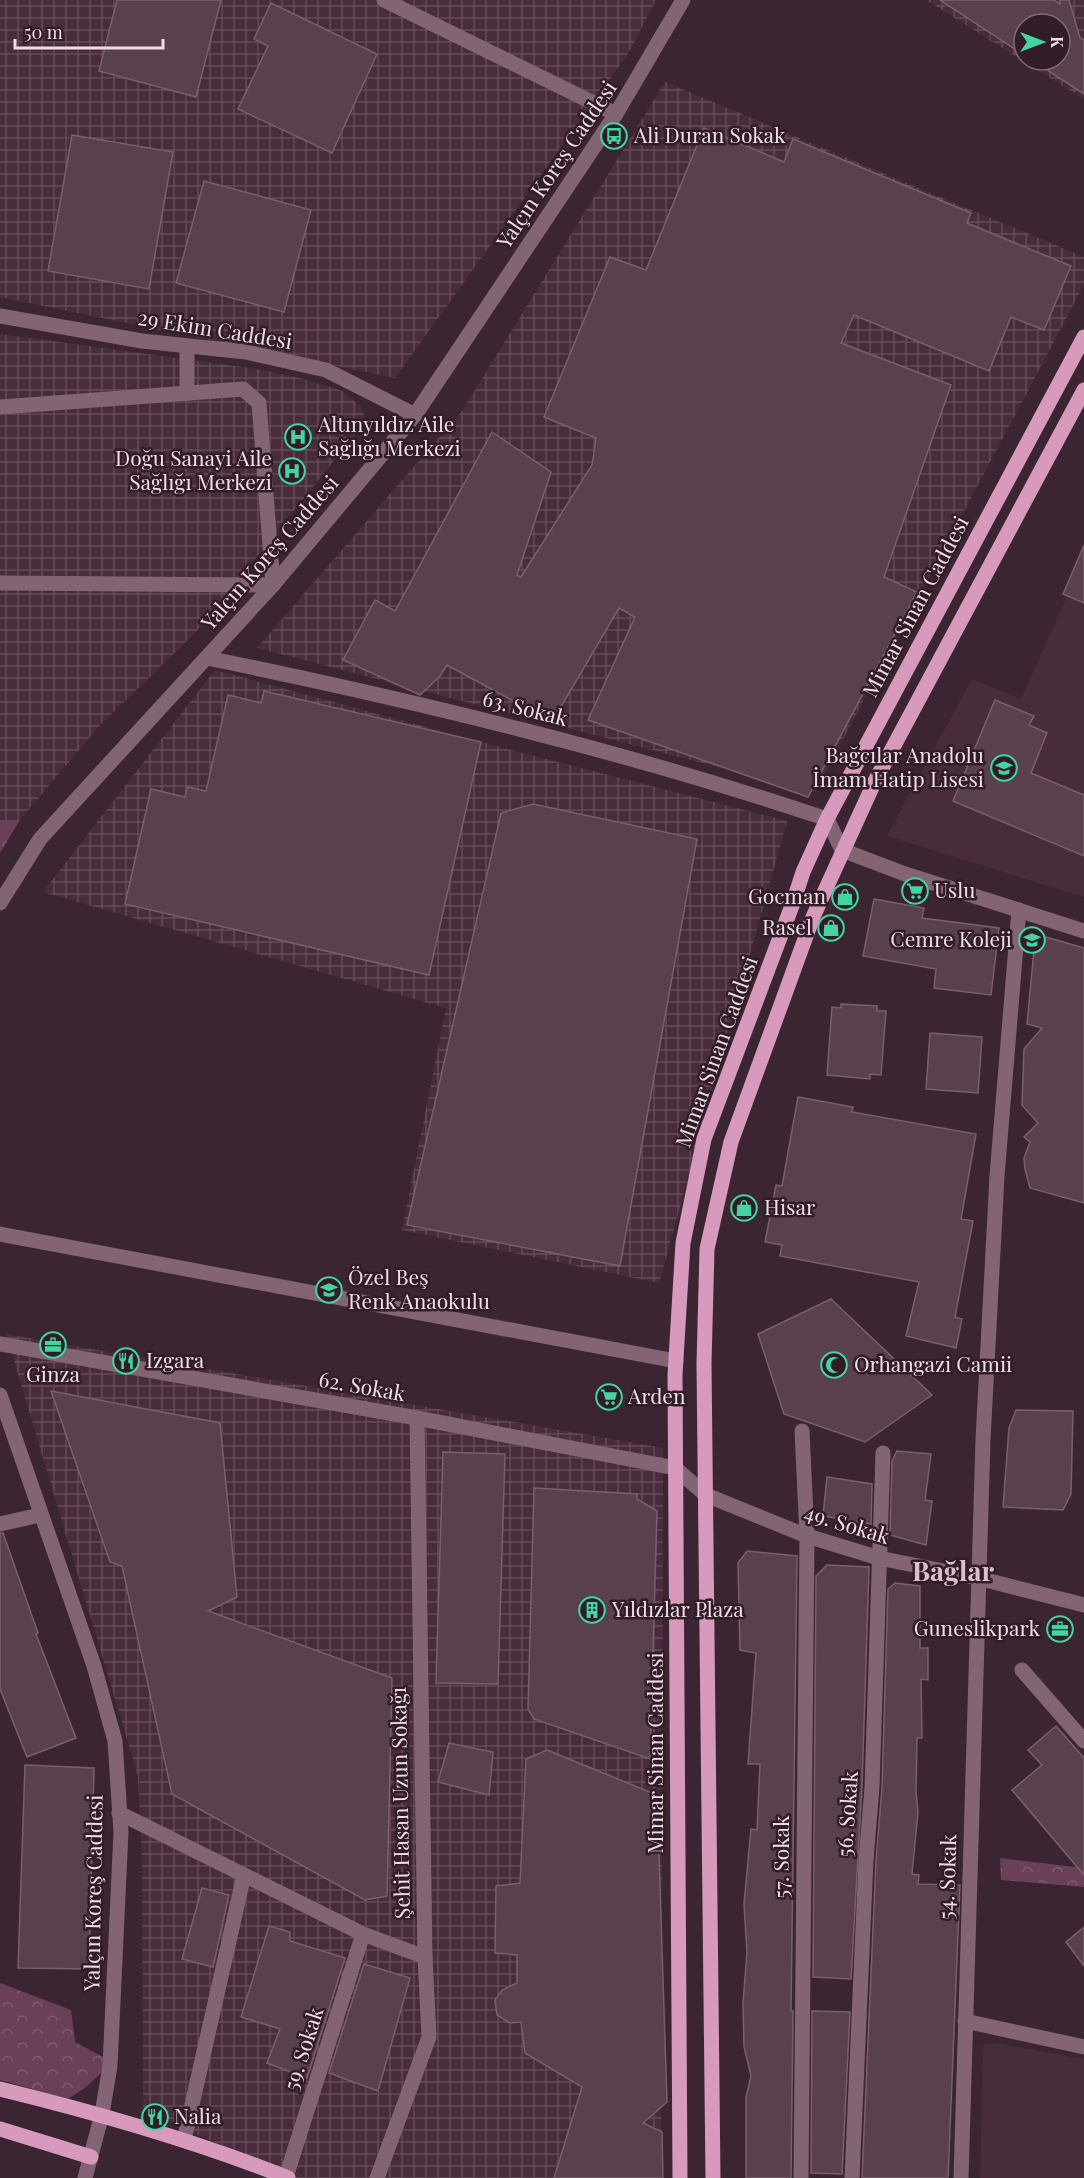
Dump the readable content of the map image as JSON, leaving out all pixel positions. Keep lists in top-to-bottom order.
{
  "streets": {
    "main road": ["Mimar Sinan Caddesi"],
    "street": [
      "Yalçın Koreş Caddesi",
      "29 Ekim Caddesi",
      "63. Sokak",
      "62. Sokak",
      "49. Sokak",
      "Şehit Hasan Uzun Sokağı",
      "56. Sokak",
      "57. Sokak",
      "54. Sokak",
      "59. Sokak"
    ]
  },
  "crossings": [
    ["Yalçın Koreş Caddesi", "29 Ekim Caddesi"],
    ["Yalçın Koreş Caddesi", "63. Sokak"],
    ["Mimar Sinan Caddesi", "63. Sokak"],
    ["Mimar Sinan Caddesi", "62. Sokak"],
    ["Mimar Sinan Caddesi", "49. Sokak"],
    ["62. Sokak", "Şehit Hasan Uzun Sokağı"],
    ["49. Sokak", "56. Sokak"],
    ["49. Sokak", "57. Sokak"],
    ["49. Sokak", "54. Sokak"]
  ],
  "districts": ["Bağlar"],
  "places": {
    "bus stop": ["Ali Duran Sokak"],
    "hospital": ["Altınyıldız Aile Sağlığı Merkezi", "Doğu Sanayi Aile Sağlığı Merkezi"],
    "school or university": ["Bağcılar Anadolu İmam Hatip Lisesi", "Cemre Koleji", "Özel Beş Renk Anaokulu"],
    "supermarket": ["Uslu", "Arden"],
    "shop": ["Gocman", "Rasel", "Hisar"],
    "office": ["Ginza", "Guneslikpark"],
    "restaurant": ["Izgara", "Nalia"],
    "mosque": ["Orhangazi Camii"],
    "building": ["Yıldızlar Plaza"]
  },
  "scale_bar": "50 m",
  "north": "right"
}
